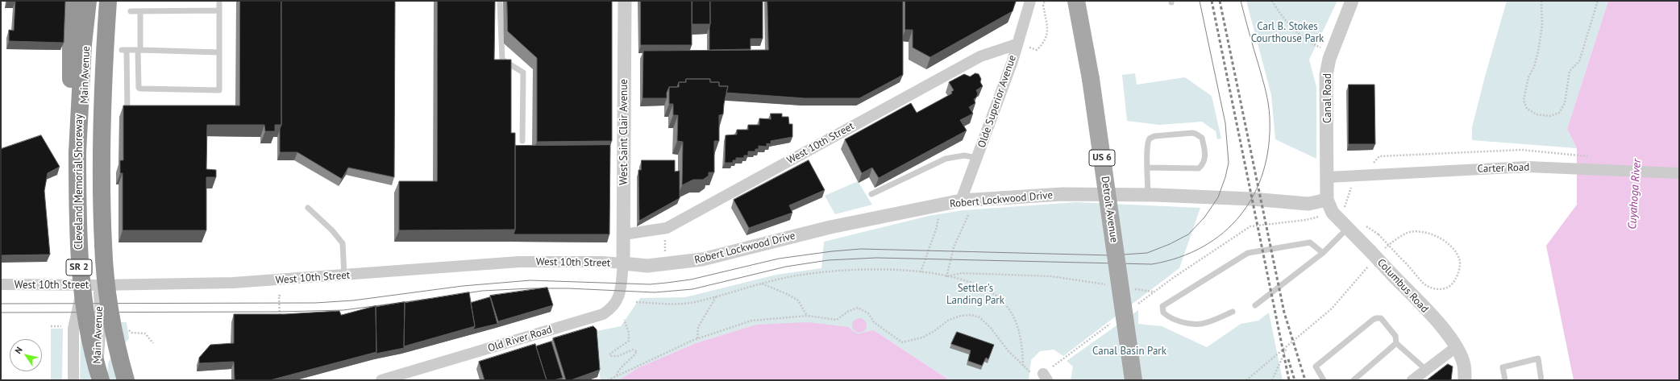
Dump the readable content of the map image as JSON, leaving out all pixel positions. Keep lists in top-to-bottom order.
{
  "streets": {
    "highway": ["Cleveland Memorial Shoreway", "SR 2"],
    "main road": ["US 6", "Detroit Avenue"],
    "street": [
      "Main Avenue",
      "Canal Road",
      "Olde Superior Avenue",
      "West Saint Clair Avenue",
      "West 10th Street",
      "Carter Road",
      "Robert Lockwood Drive",
      "Columbus Road",
      "Old River Road"
    ]
  },
  "crossings": [
    ["Main Avenue", "West 10th Street"],
    ["Canal Road", "Carter Road"],
    ["Canal Road", "Robert Lockwood Drive"],
    ["Canal Road", "Columbus Road"],
    ["Olde Superior Avenue", "West 10th Street"],
    ["Olde Superior Avenue", "Robert Lockwood Drive"],
    ["West Saint Clair Avenue", "West 10th Street"],
    ["West Saint Clair Avenue", "Robert Lockwood Drive"],
    ["West Saint Clair Avenue", "Old River Road"],
    ["West 10th Street", "Robert Lockwood Drive"],
    ["West 10th Street", "Old River Road"],
    ["Robert Lockwood Drive", "Columbus Road"],
    ["Robert Lockwood Drive", "Old River Road"]
  ],
  "water": ["Cuyahoga River"],
  "parks": ["Carl B. Stokes Courthouse Park", "Settler's Landing Park", "Canal Basin Park"],
  "north": "top left"
}
